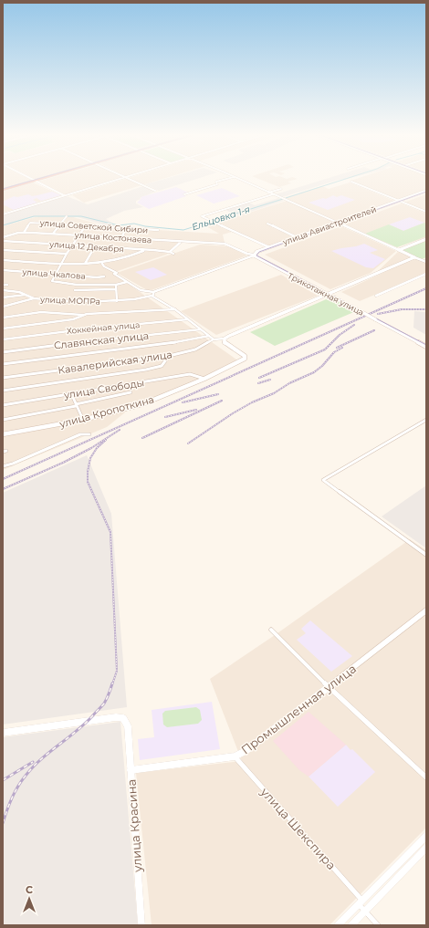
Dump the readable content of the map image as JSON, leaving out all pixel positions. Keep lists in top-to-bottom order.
{
  "streets": {
    "main road": [
      "улица Авиастроителей",
      "Трикотажная улица",
      "улица Кропоткина",
      "Промышленная улица",
      "улица Красина"
    ],
    "street": [
      "улица Советской Сибири",
      "улица Костонаева",
      "улица 12 Декабря",
      "улица Чкалова",
      "улица МОПРа",
      "Хоккейная улица",
      "Славянская улица",
      "Кавалерийская улица",
      "улица Свободы",
      "улица Шекспира"
    ]
  },
  "crossings": [
    ["улица Авиастроителей", "Трикотажная улица"],
    ["улица Советской Сибири", "улица Костонаева"],
    ["улица Костонаева", "Трикотажная улица"],
    ["Кавалерийская улица", "улица Кропоткина"],
    ["улица Свободы", "улица Кропоткина"],
    ["Промышленная улица", "улица Красина"],
    ["Промышленная улица", "улица Шекспира"]
  ],
  "water": ["Ельцовка 1-я"],
  "north": "top"
}
